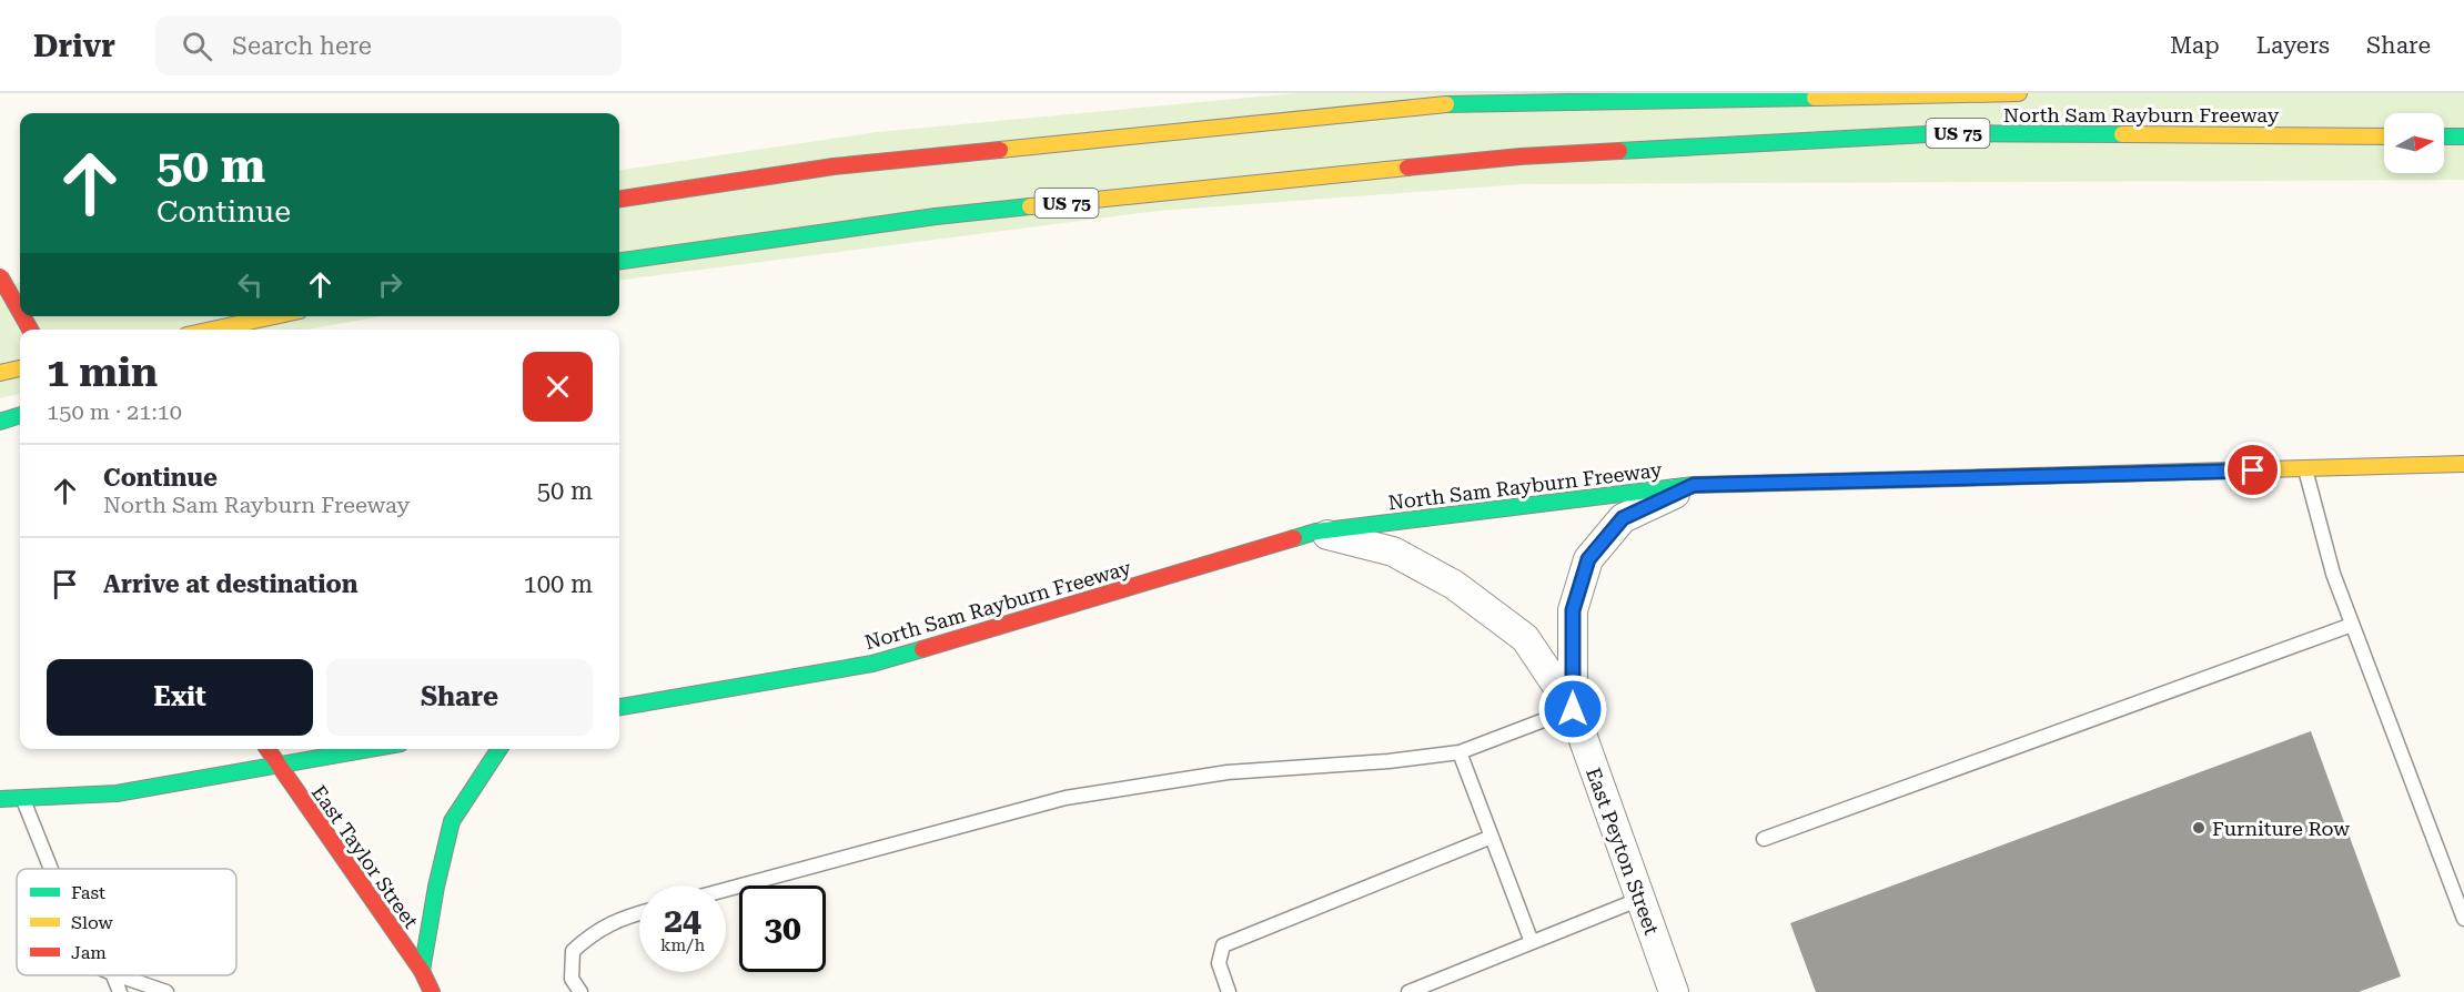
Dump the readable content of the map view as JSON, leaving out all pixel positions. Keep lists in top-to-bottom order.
{
  "streets": {
    "main road": ["North Sam Rayburn Freeway", "US 75", "East Taylor Street"],
    "street": ["East Peyton Street"]
  },
  "crossings": [
    ["North Sam Rayburn Freeway", "East Peyton Street"]
  ],
  "places": ["Furniture Row"],
  "legend": ["Fast", "Slow", "Jam"],
  "north": "right",
  "page": {
    "header": "Drivr",
    "search": "Search here",
    "nav": ["Map", "Layers", "Share"],
    "turn": ["50 m", "Continue"],
    "heading": ["1 min", "150 m · 21:10"],
    "list": [
      {
        "name": "Continue",
        "note": "North Sam Rayburn Freeway",
        "value": "50 m"
      },
      {
        "name": "Arrive at destination",
        "value": "100 m"
      }
    ],
    "buttons": ["Exit", "Share"],
    "speed": "24 km/h",
    "limit": "30"
  }
}
